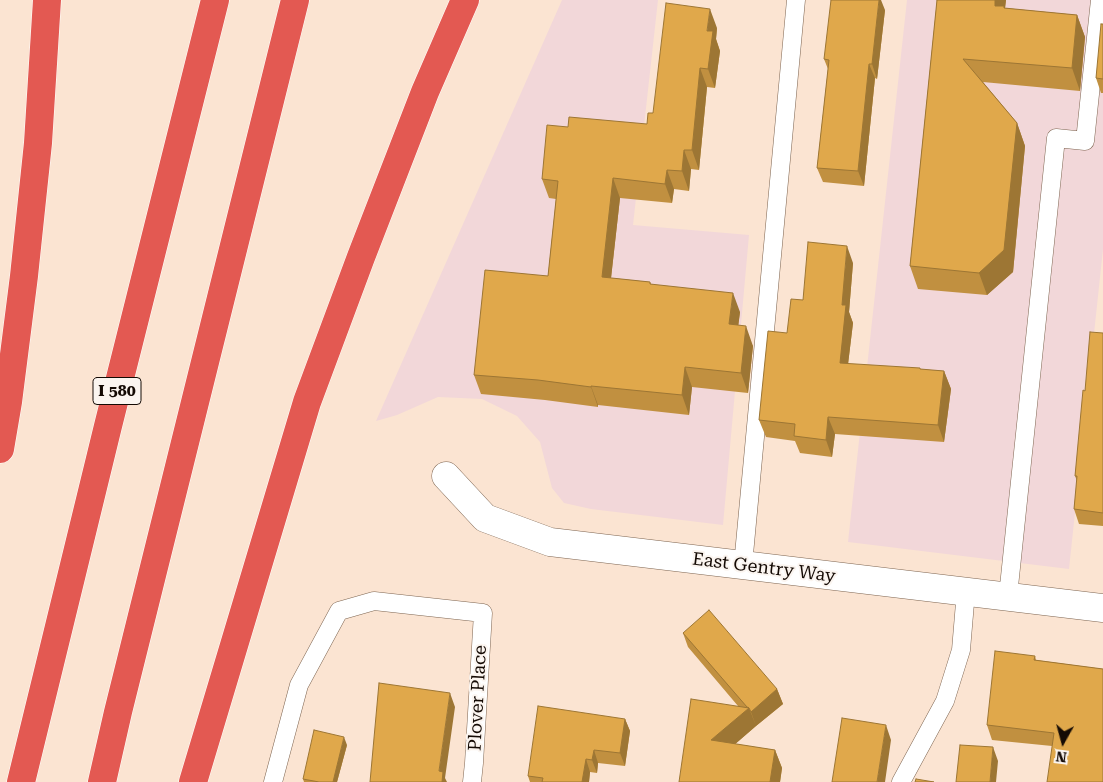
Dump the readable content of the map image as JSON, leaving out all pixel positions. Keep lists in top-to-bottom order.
{
  "streets": {
    "highway": ["I 580"],
    "street": ["East Gentry Way"],
    "lane": ["Plover Place"]
  },
  "north": "bottom"
}
